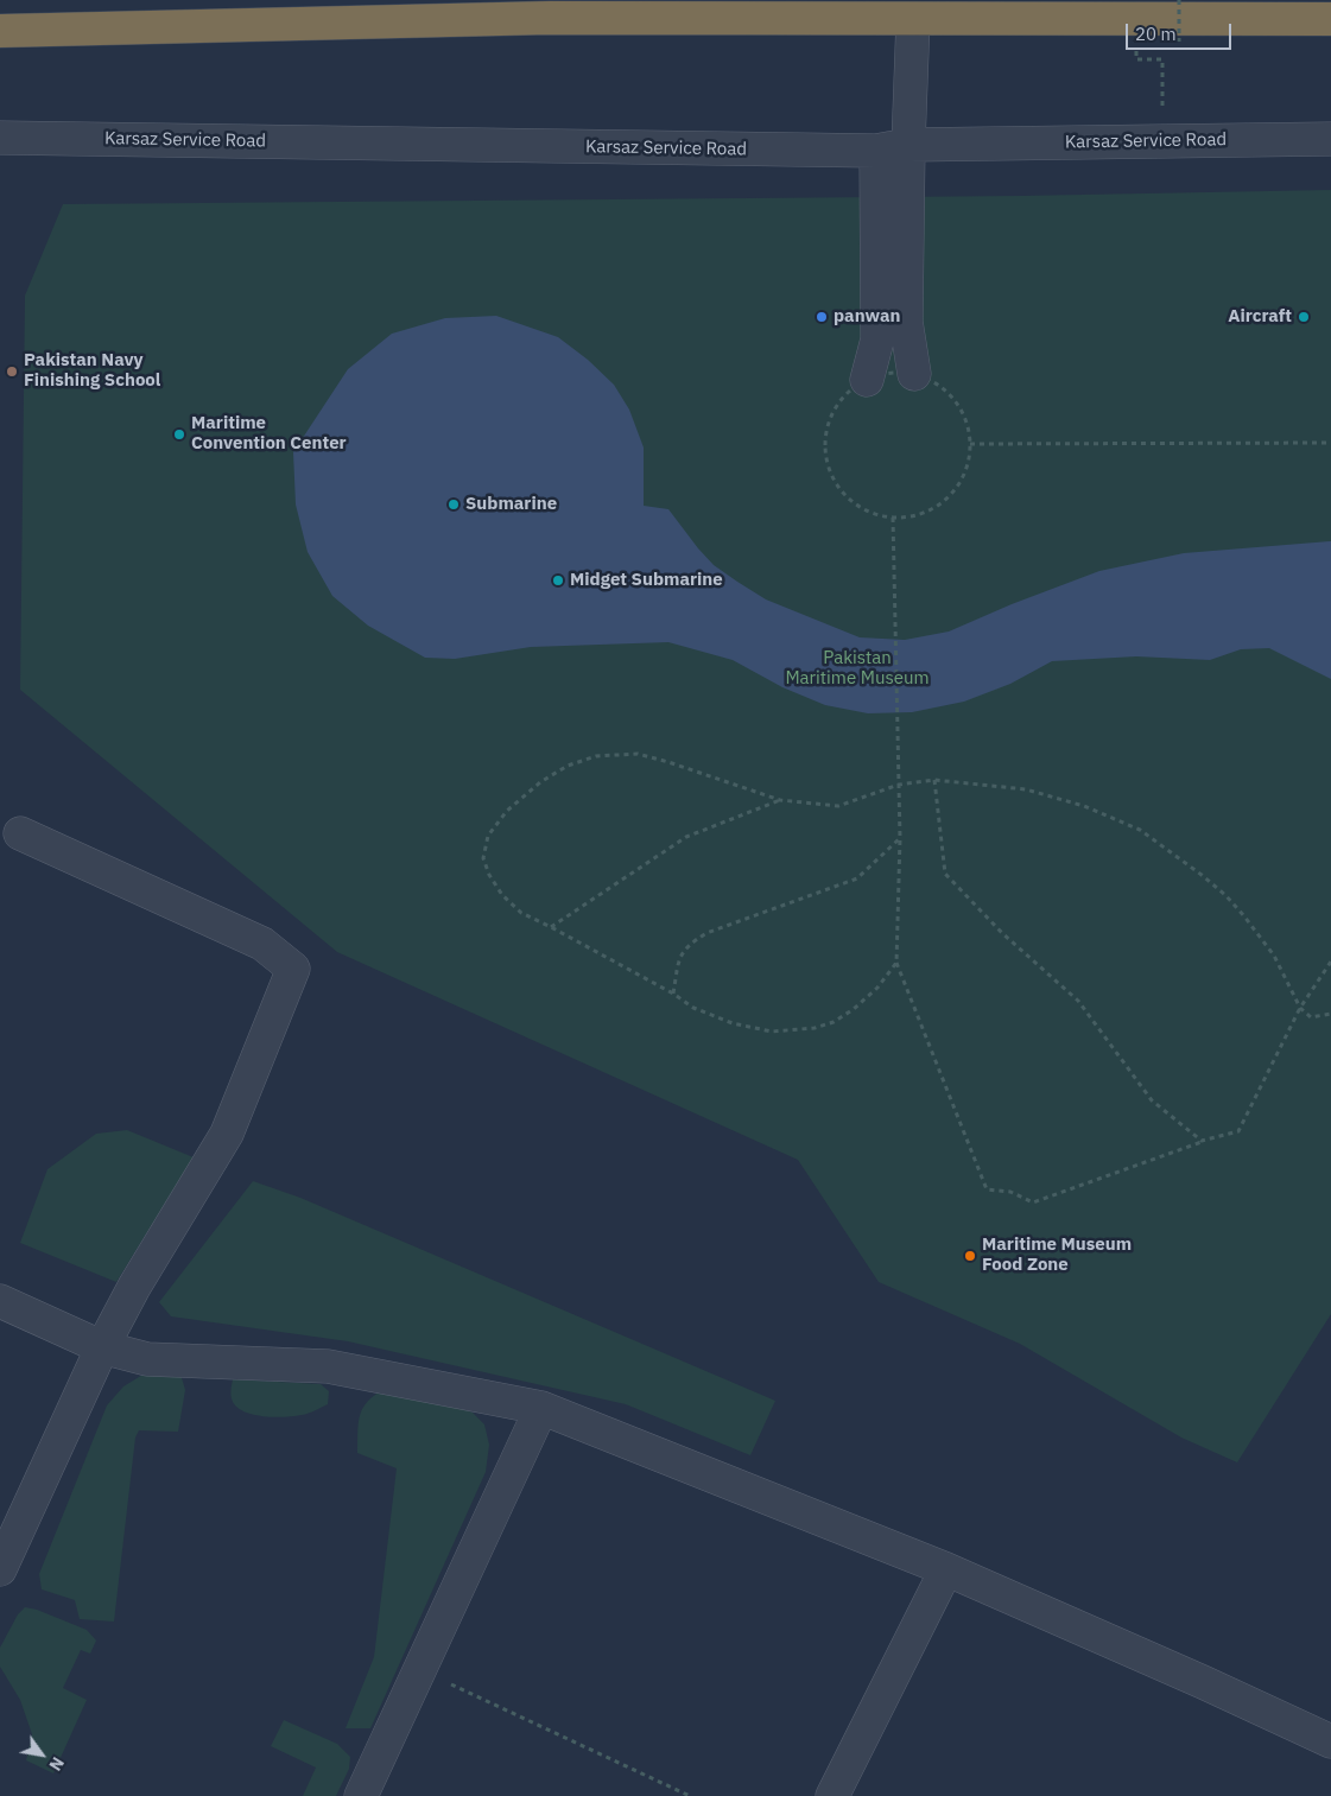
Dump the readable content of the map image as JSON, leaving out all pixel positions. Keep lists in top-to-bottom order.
{
  "streets": {
    "street": ["Karsaz Service Road"]
  },
  "parks": ["Pakistan Maritime Museum"],
  "places": [
    "panwan",
    "Aircraft",
    "Pakistan Navy Finishing School",
    "Maritime Convention Center",
    "Submarine",
    "Midget Submarine",
    "Maritime Museum Food Zone"
  ],
  "scale_bar": "20 m",
  "north": "bottom right"
}
